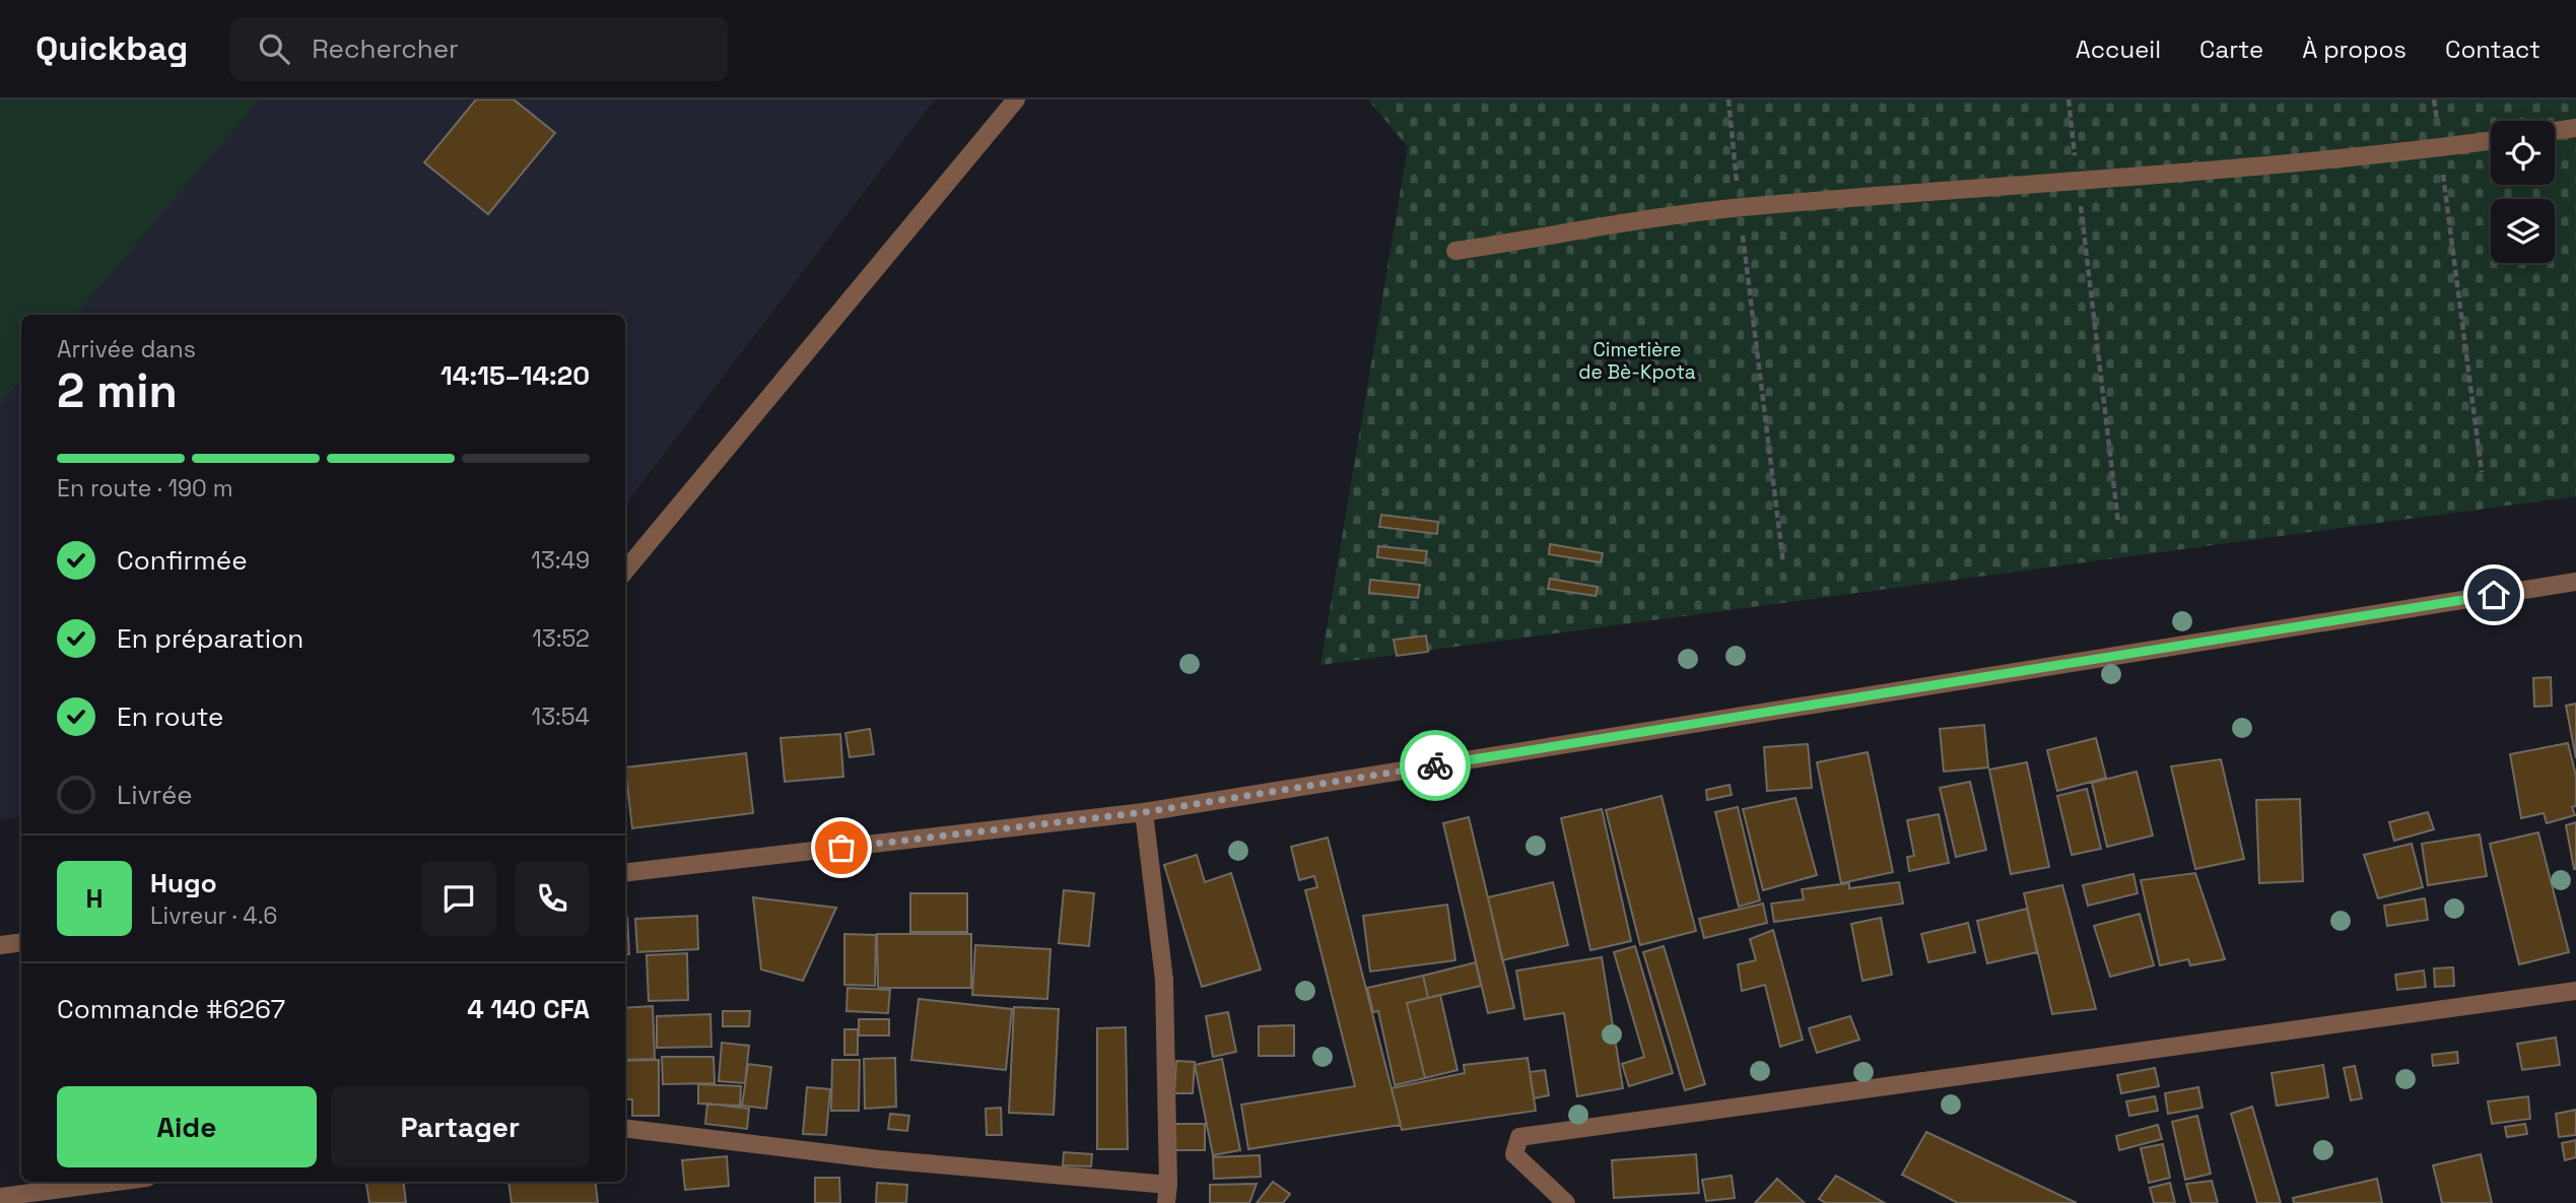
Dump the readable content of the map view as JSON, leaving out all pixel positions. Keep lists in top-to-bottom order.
{
  "parks": ["Cimetière de Bè-Kpota"],
  "page": {
    "header": "Quickbag",
    "search": "Rechercher",
    "nav": [
      "Accueil",
      "Carte",
      "À propos",
      "Contact"
    ],
    "heading": ["2 min", "Arrivée dans", "14:15–14:20"],
    "panel": [
      "Hugo",
      "Livreur · 4.6",
      "Commande #6267",
      "4 140 CFA"
    ],
    "bar": "En route · 190 m",
    "list": [
      ["Confirmée", "13:49"],
      ["En préparation", "13:52"],
      ["En route", "13:54"],
      "Livrée"
    ],
    "round": "H",
    "buttons": ["Aide", "Partager"]
  }
}
